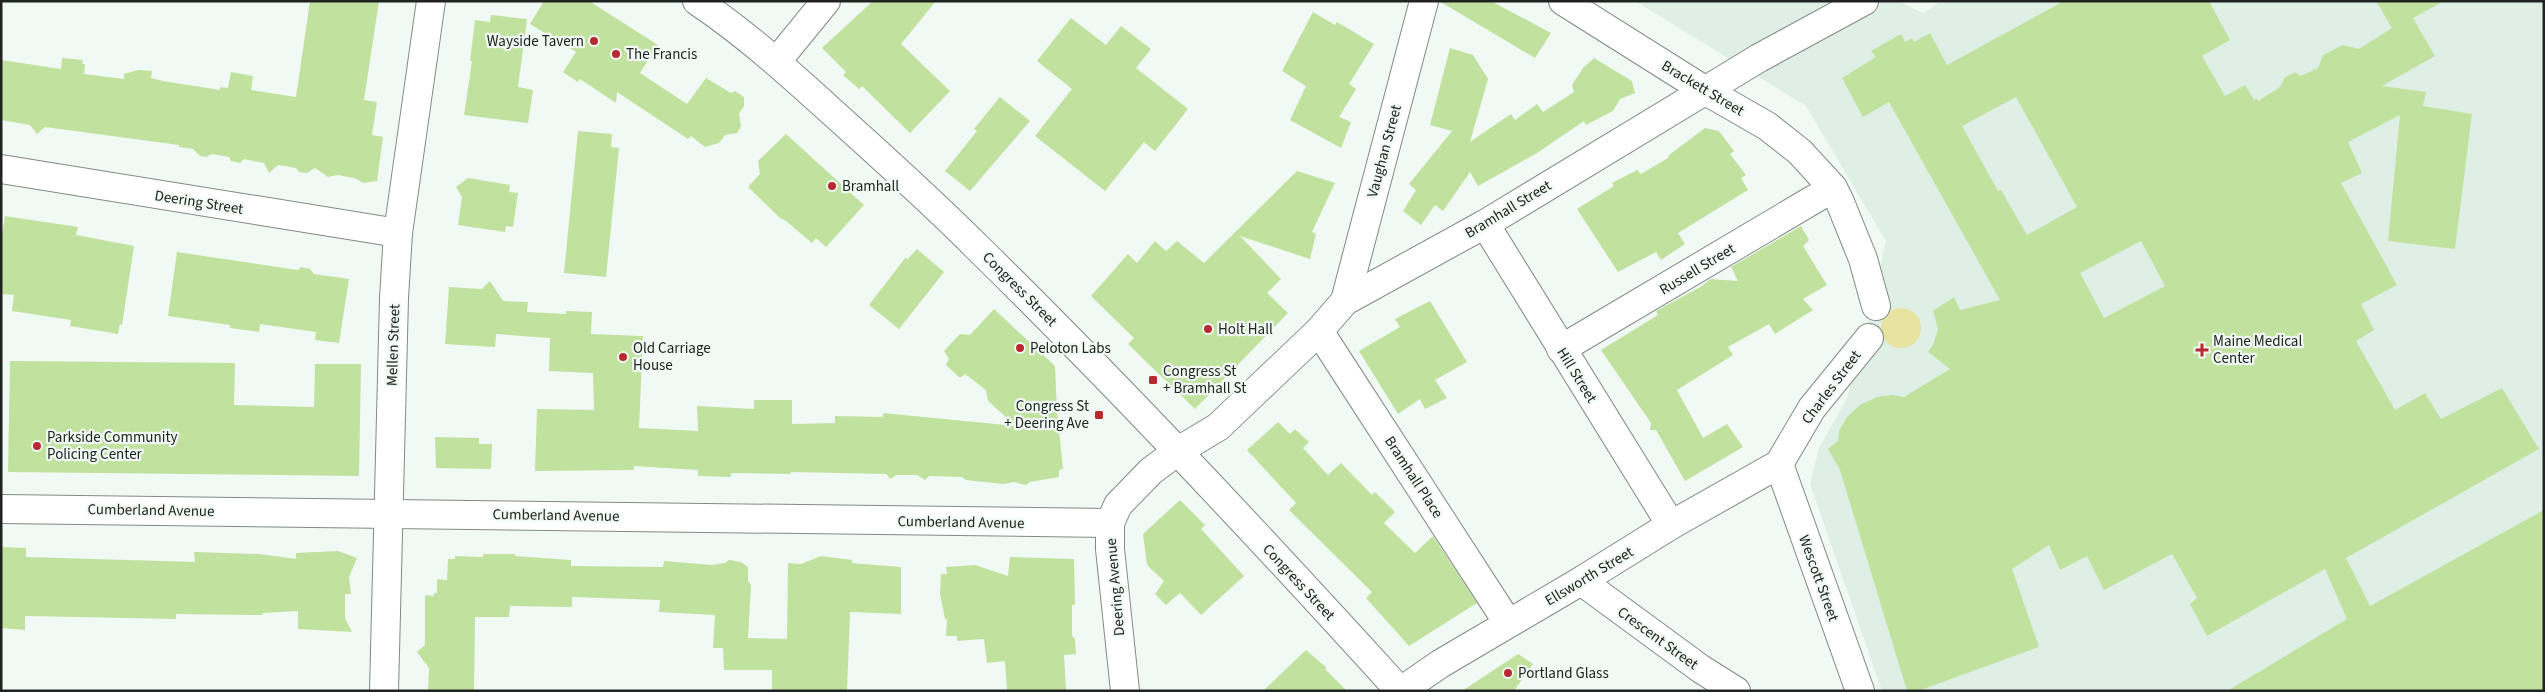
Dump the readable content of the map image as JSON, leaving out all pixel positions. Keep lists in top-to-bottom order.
{
  "streets": {
    "street": [
      "Brackett Street",
      "Vaughan Street",
      "Deering Street",
      "Bramhall Street",
      "Russell Street",
      "Congress Street",
      "Mellen Street",
      "Hill Street",
      "Charles Street",
      "Bramhall Place",
      "Cumberland Avenue",
      "Ellsworth Street",
      "Wescott Street",
      "Deering Avenue",
      "Crescent Street"
    ]
  },
  "crossings": [
    ["Brackett Street", "Bramhall Street"],
    ["Brackett Street", "Russell Street"],
    ["Vaughan Street", "Bramhall Street"],
    ["Deering Street", "Mellen Street"],
    ["Bramhall Street", "Congress Street"],
    ["Bramhall Street", "Hill Street"],
    ["Bramhall Street", "Bramhall Place"],
    ["Bramhall Street", "Deering Avenue"],
    ["Russell Street", "Hill Street"],
    ["Congress Street", "Ellsworth Street"],
    ["Congress Street", "Deering Avenue"],
    ["Mellen Street", "Cumberland Avenue"],
    ["Hill Street", "Ellsworth Street"],
    ["Charles Street", "Ellsworth Street"],
    ["Charles Street", "Wescott Street"],
    ["Bramhall Place", "Ellsworth Street"],
    ["Cumberland Avenue", "Deering Avenue"],
    ["Ellsworth Street", "Wescott Street"],
    ["Ellsworth Street", "Crescent Street"]
  ],
  "places": {
    "other": [
      "Wayside Tavern",
      "The Francis",
      "Bramhall",
      "Holt Hall",
      "Peloton Labs",
      "Old Carriage House",
      "Parkside Community Policing Center",
      "Portland Glass"
    ],
    "health": ["Maine Medical Center"],
    "transit": ["Congress St + Bramhall St", "Congress St + Deering Ave"]
  }
}
